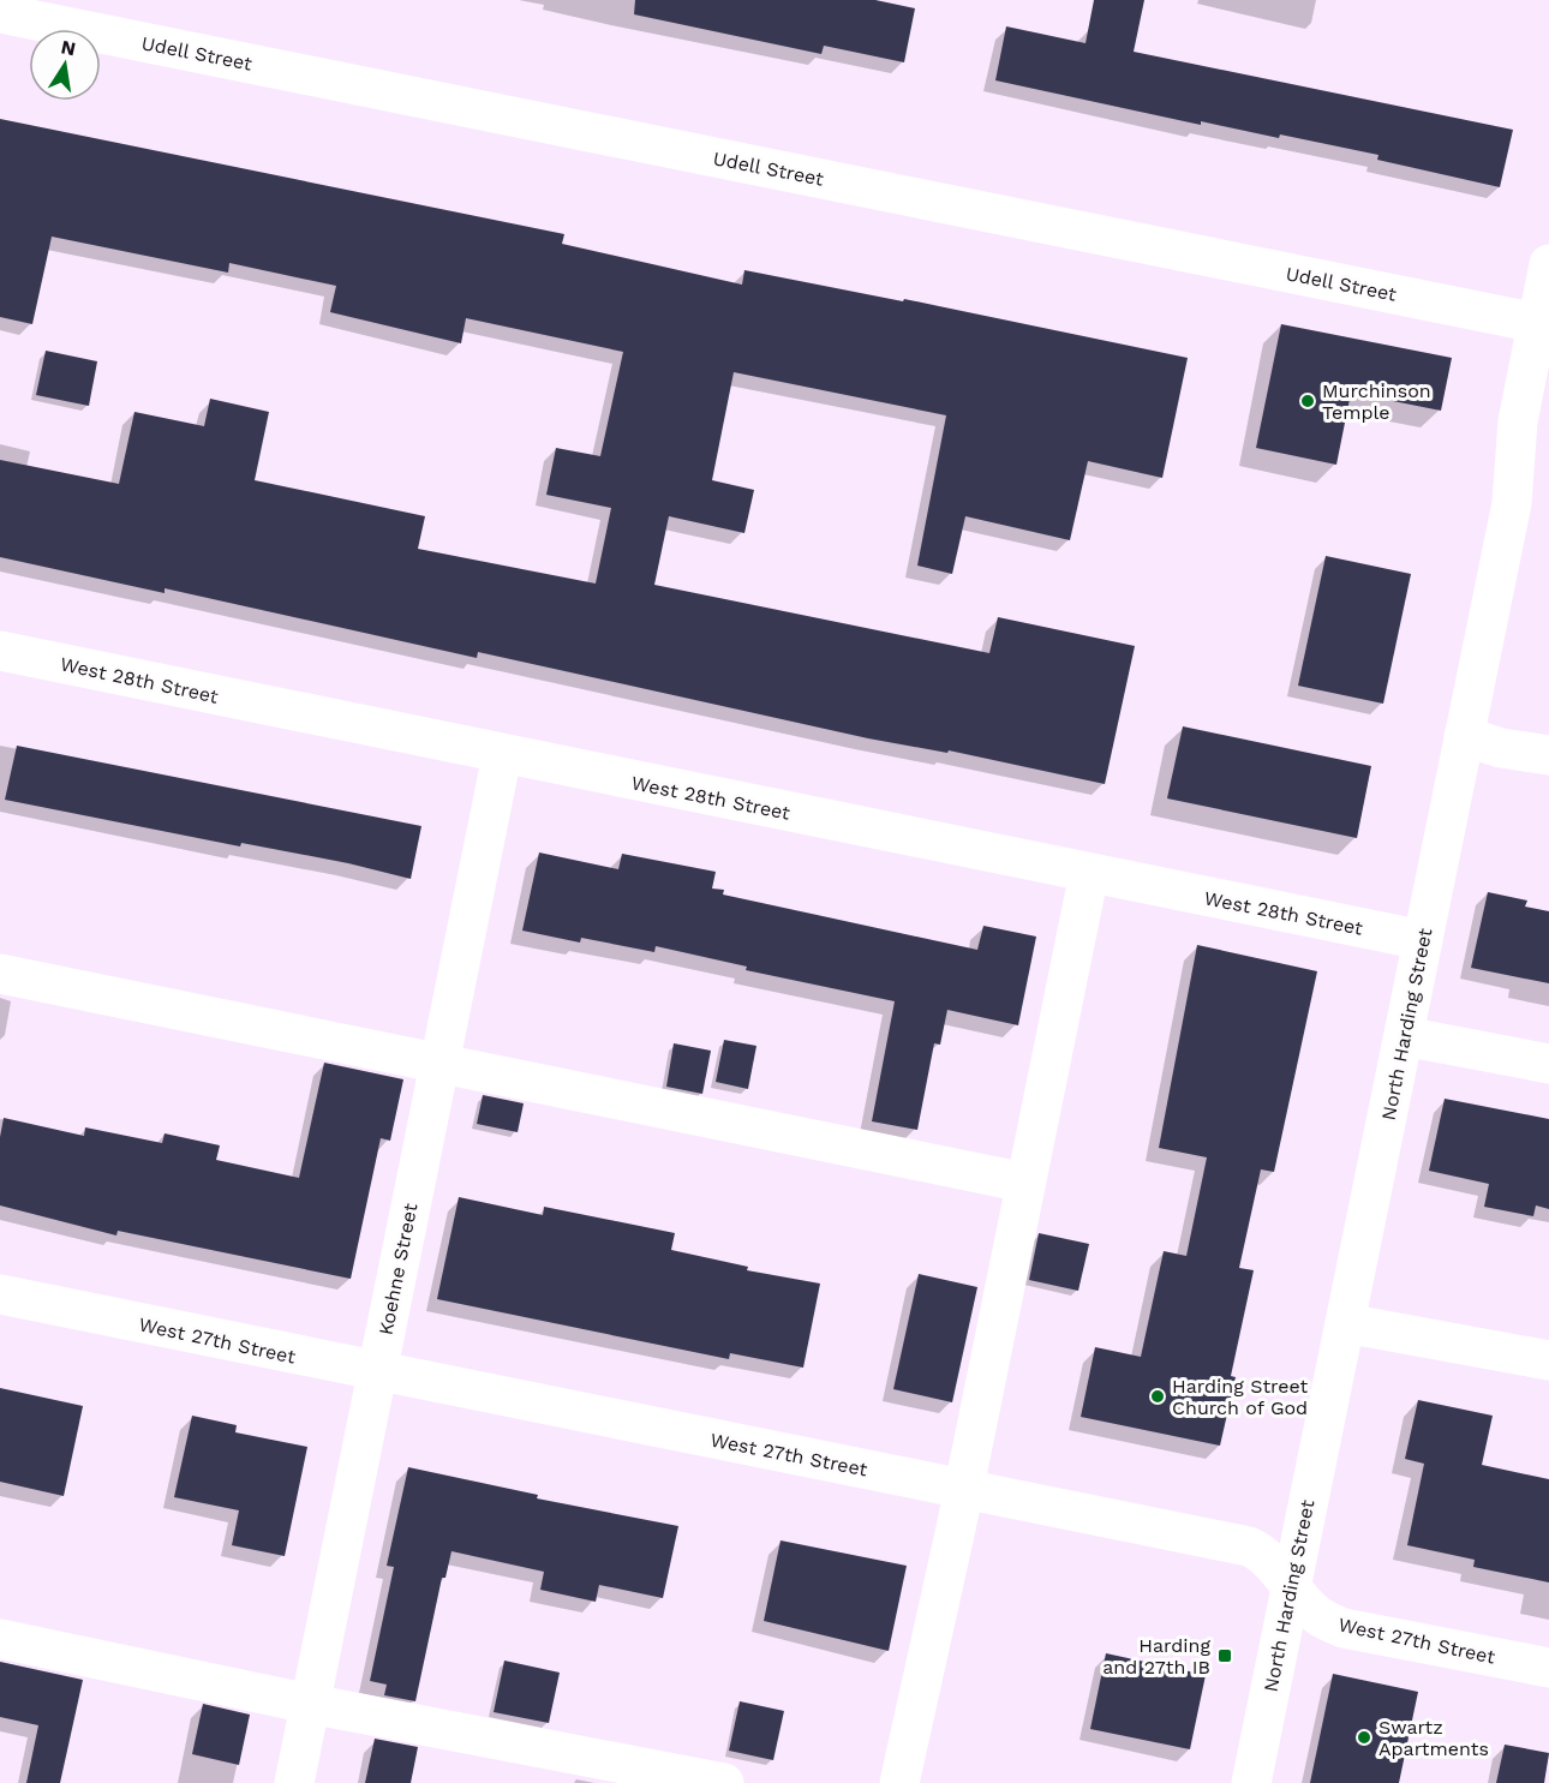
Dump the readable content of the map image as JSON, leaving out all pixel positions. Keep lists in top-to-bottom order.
{
  "streets": {
    "street": [
      "Udell Street",
      "West 28th Street",
      "North Harding Street",
      "Koehne Street",
      "West 27th Street"
    ]
  },
  "crossings": [
    ["Udell Street", "North Harding Street"],
    ["West 28th Street", "North Harding Street"],
    ["West 28th Street", "Koehne Street"],
    ["North Harding Street", "West 27th Street"],
    ["Koehne Street", "West 27th Street"]
  ],
  "places": {
    "other": ["Murchinson Temple", "Harding Street Church of God", "Swartz Apartments"],
    "transit": ["Harding and 27th IB"]
  },
  "north": "top"
}
